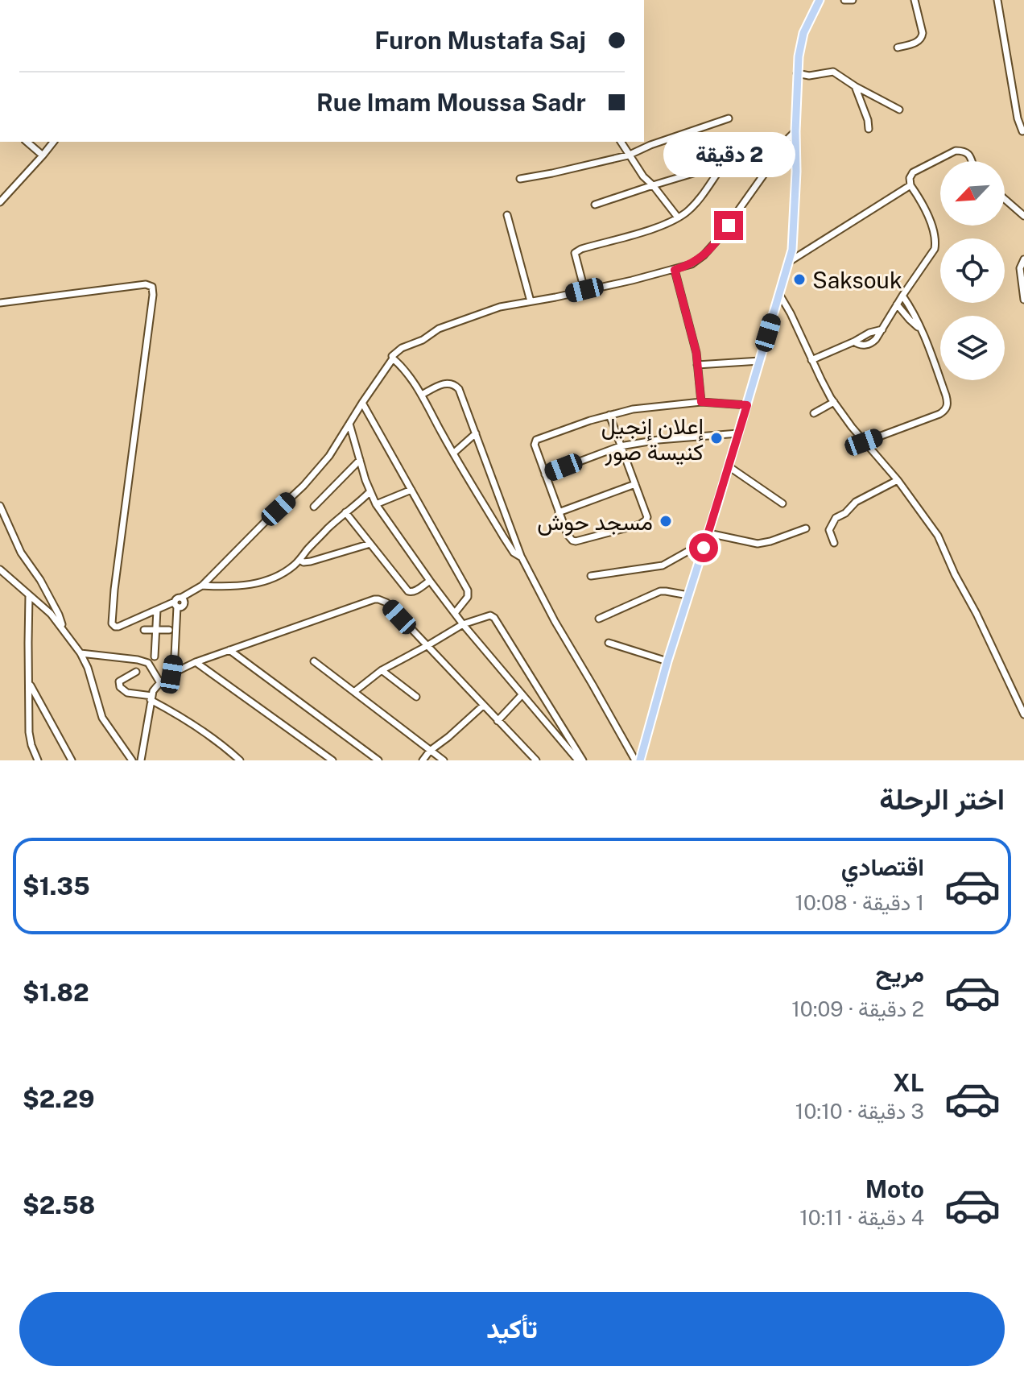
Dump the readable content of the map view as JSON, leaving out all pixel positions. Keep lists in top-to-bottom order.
{
  "places": ["Saksouk", "إعلان إنجيل كنيسة صور", "مسجد حوش"],
  "north": "bottom left",
  "page": {
    "banner": ["Furon Mustafa Saj", "Rue Imam Moussa Sadr"],
    "bubble": "2 دقيقة",
    "heading": "اختر الرحلة",
    "list": [
      {
        "name": "اقتصادي",
        "note": "1 دقيقة · 10:08",
        "value": "$1.35"
      },
      {
        "name": "مريح",
        "note": "2 دقيقة · 10:09",
        "value": "$1.82"
      },
      {
        "name": "XL",
        "note": "3 دقيقة · 10:10",
        "value": "$2.29"
      },
      {
        "name": "Moto",
        "note": "4 دقيقة · 10:11",
        "value": "$2.58"
      }
    ],
    "buttons": "تأكيد"
  }
}
